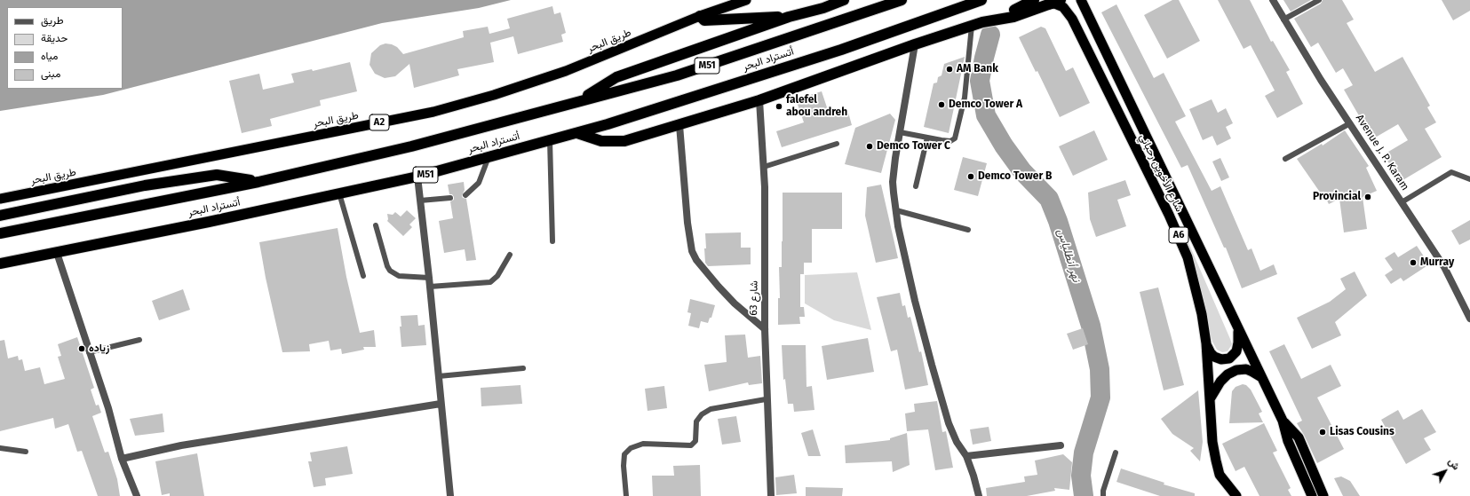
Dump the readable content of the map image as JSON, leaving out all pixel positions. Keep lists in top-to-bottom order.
{
  "streets": {
    "highway": [
      "طريق البحر",
      "أتستراد البحر",
      "M51",
      "A2",
      "شارع الأخوين رحباني",
      "A6"
    ],
    "street": ["Avenue J. P. Karam", "شارع 63"]
  },
  "crossings": [
    ["شارع الأخوين رحباني", "A6"]
  ],
  "water": ["نهر أنطلياس"],
  "places": [
    "AM Bank",
    "Demco Tower A",
    "falefel abou andreh",
    "Demco Tower C",
    "Demco Tower B",
    "Provincial",
    "Murray",
    "زياده",
    "Lisas Cousins"
  ],
  "legend": [
    "طريق",
    "حديقة",
    "مياه",
    "مبنى"
  ],
  "north": "top right"
}
